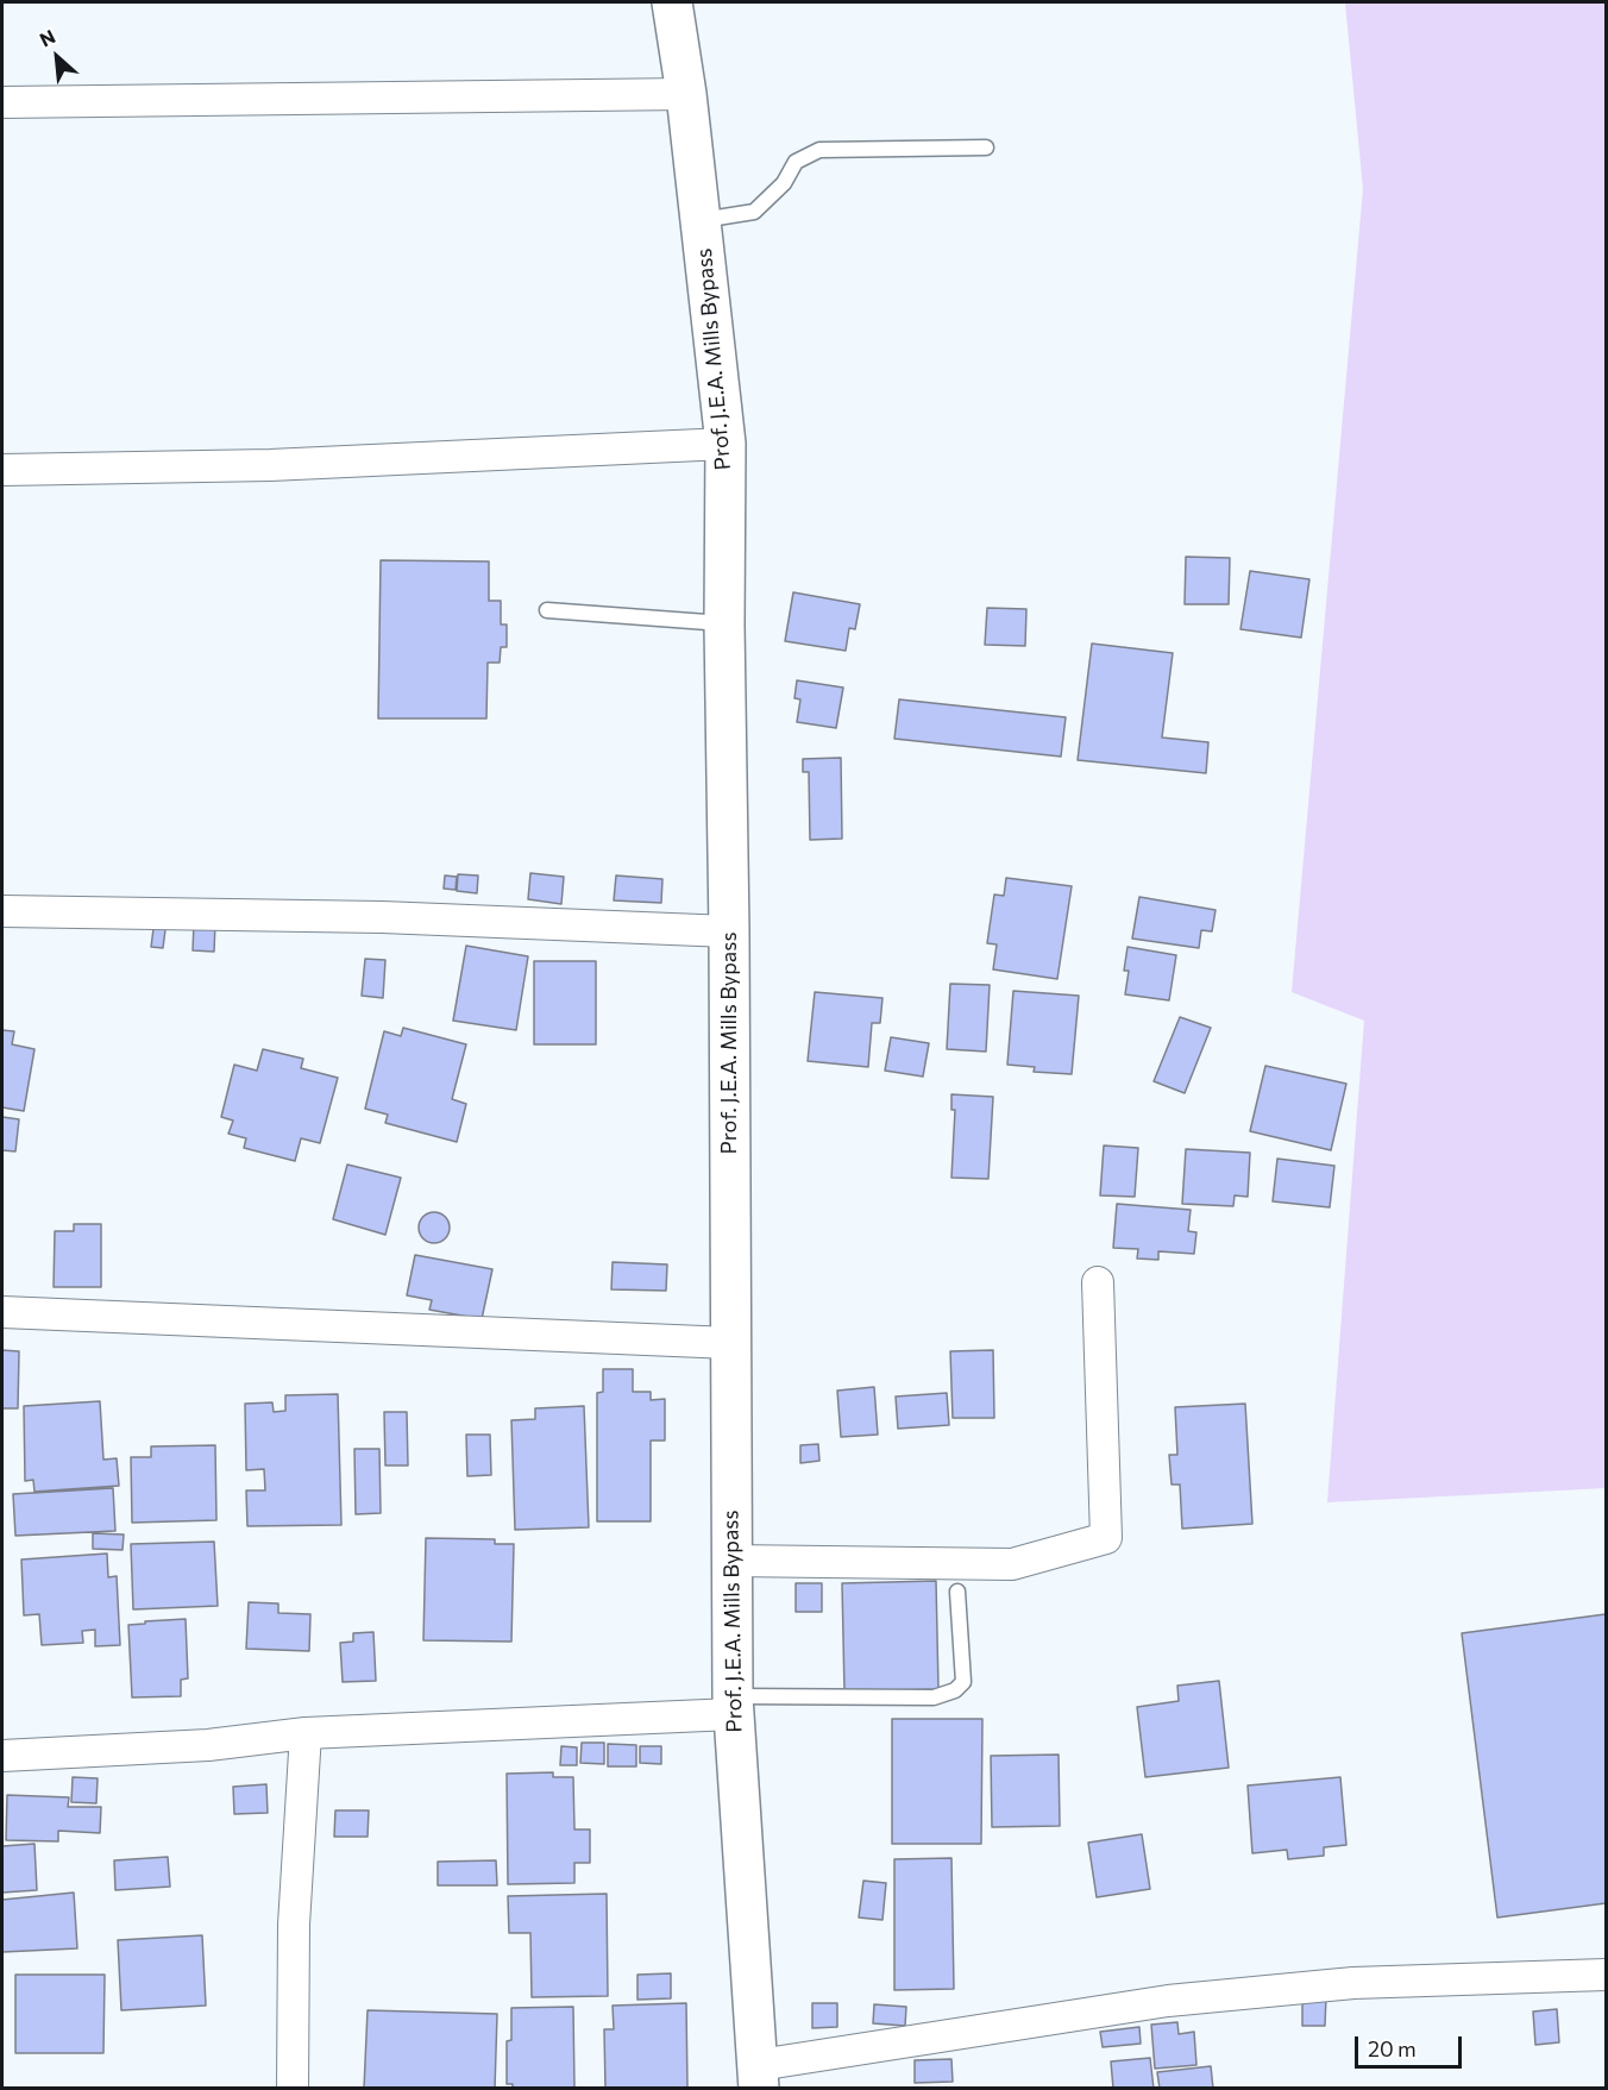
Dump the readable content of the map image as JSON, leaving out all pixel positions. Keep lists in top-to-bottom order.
{
  "streets": {
    "street": ["Prof. J.E.A. Mills Bypass"]
  },
  "scale_bar": "20 m",
  "north": "top left"
}
